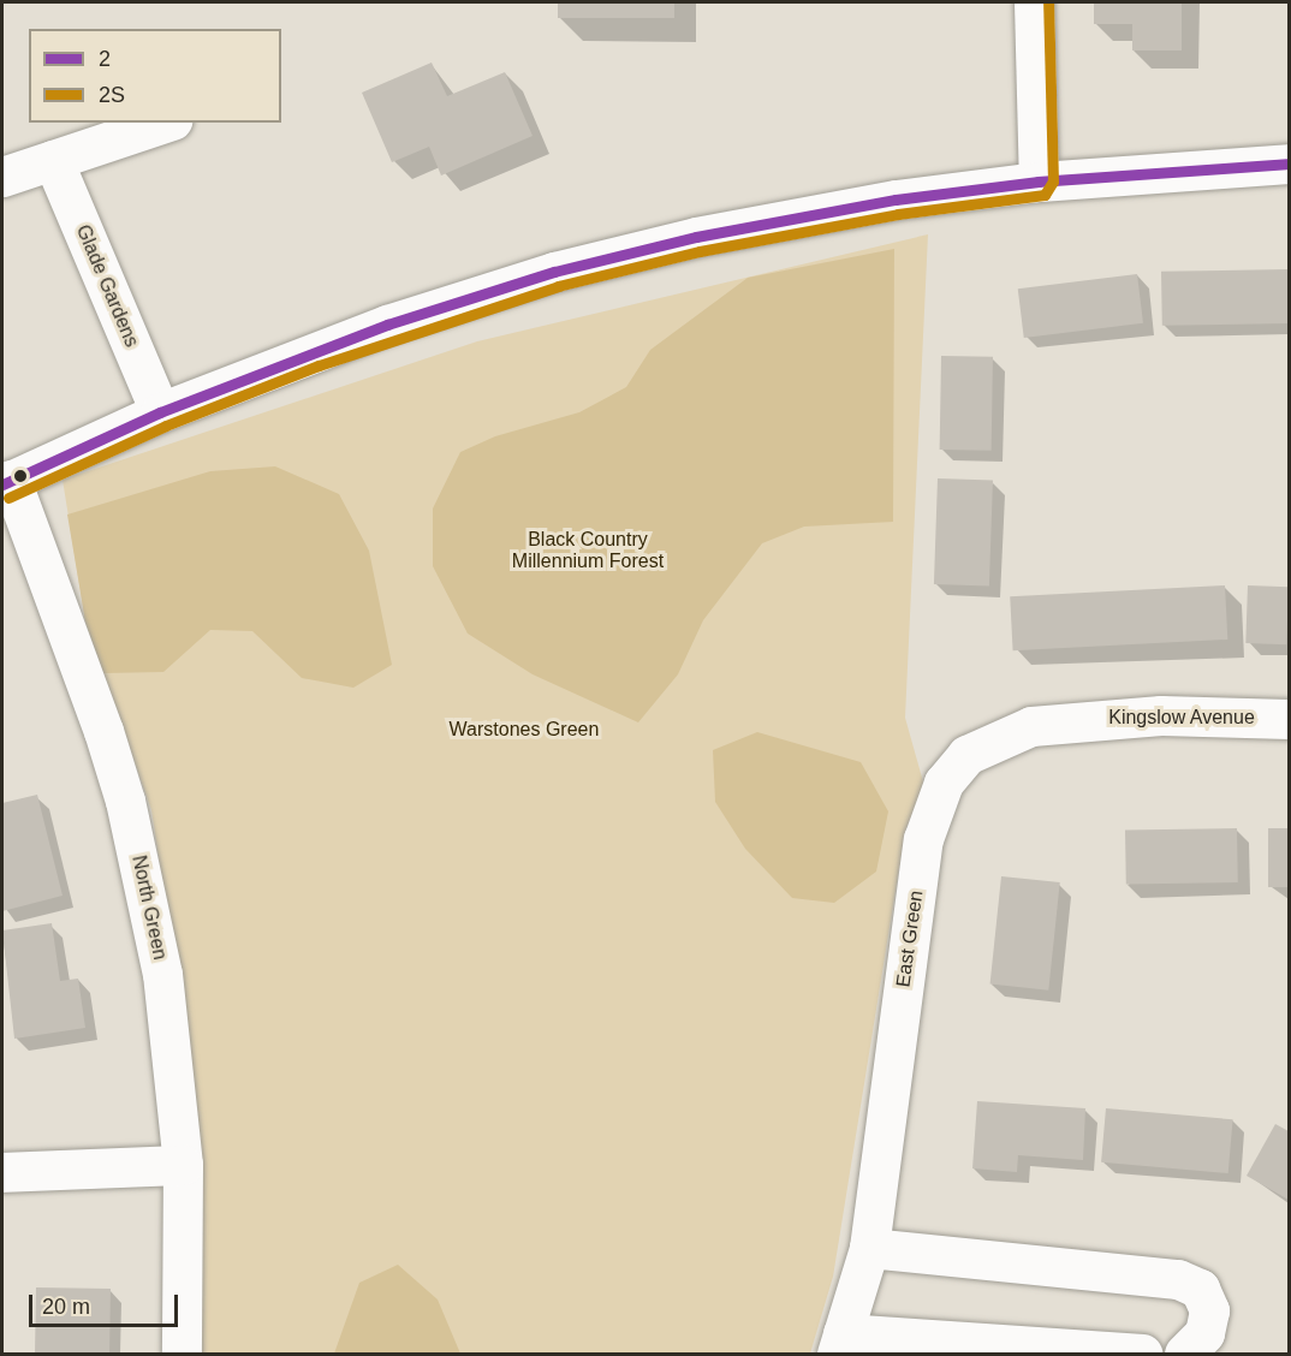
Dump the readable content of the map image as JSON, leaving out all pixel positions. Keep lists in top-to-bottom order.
{
  "streets": {
    "street": [
      "Glade Gardens",
      "Kingslow Avenue",
      "North Green",
      "East Green"
    ]
  },
  "crossings": [
    ["Kingslow Avenue", "East Green"]
  ],
  "parks": ["Black Country Millennium Forest", "Warstones Green"],
  "lines": ["transit line 2S", "transit line 2"],
  "legend": ["2", "2S"],
  "scale_bar": "20 m"
}
